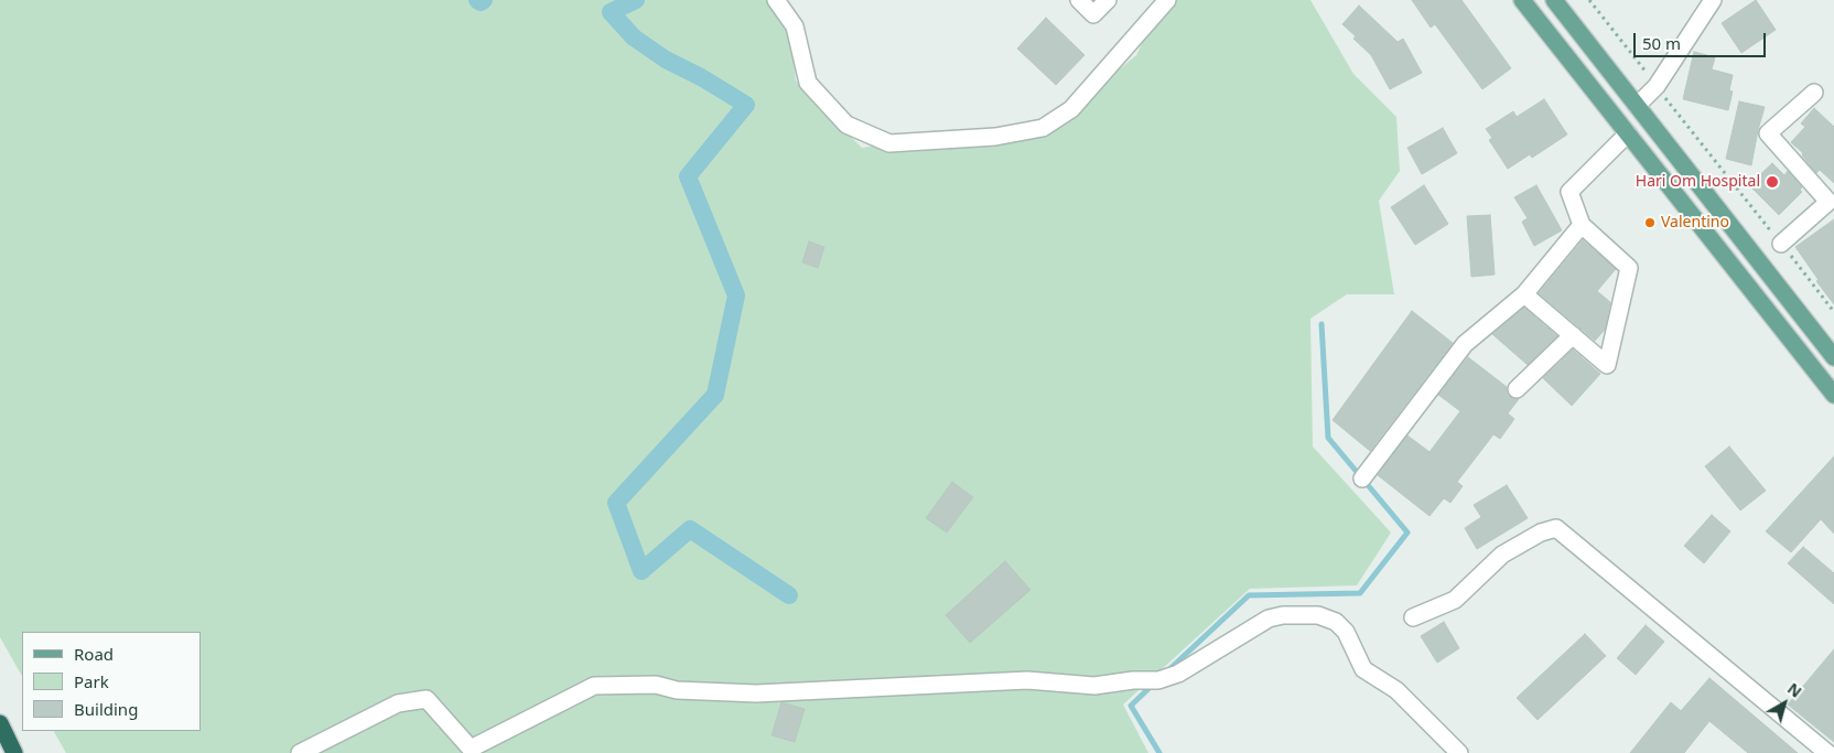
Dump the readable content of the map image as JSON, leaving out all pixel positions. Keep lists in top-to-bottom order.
{
  "places": ["Hari Om Hospital", "Valentino"],
  "legend": ["Road", "Park", "Building"],
  "scale_bar": "50 m",
  "north": "top right"
}
